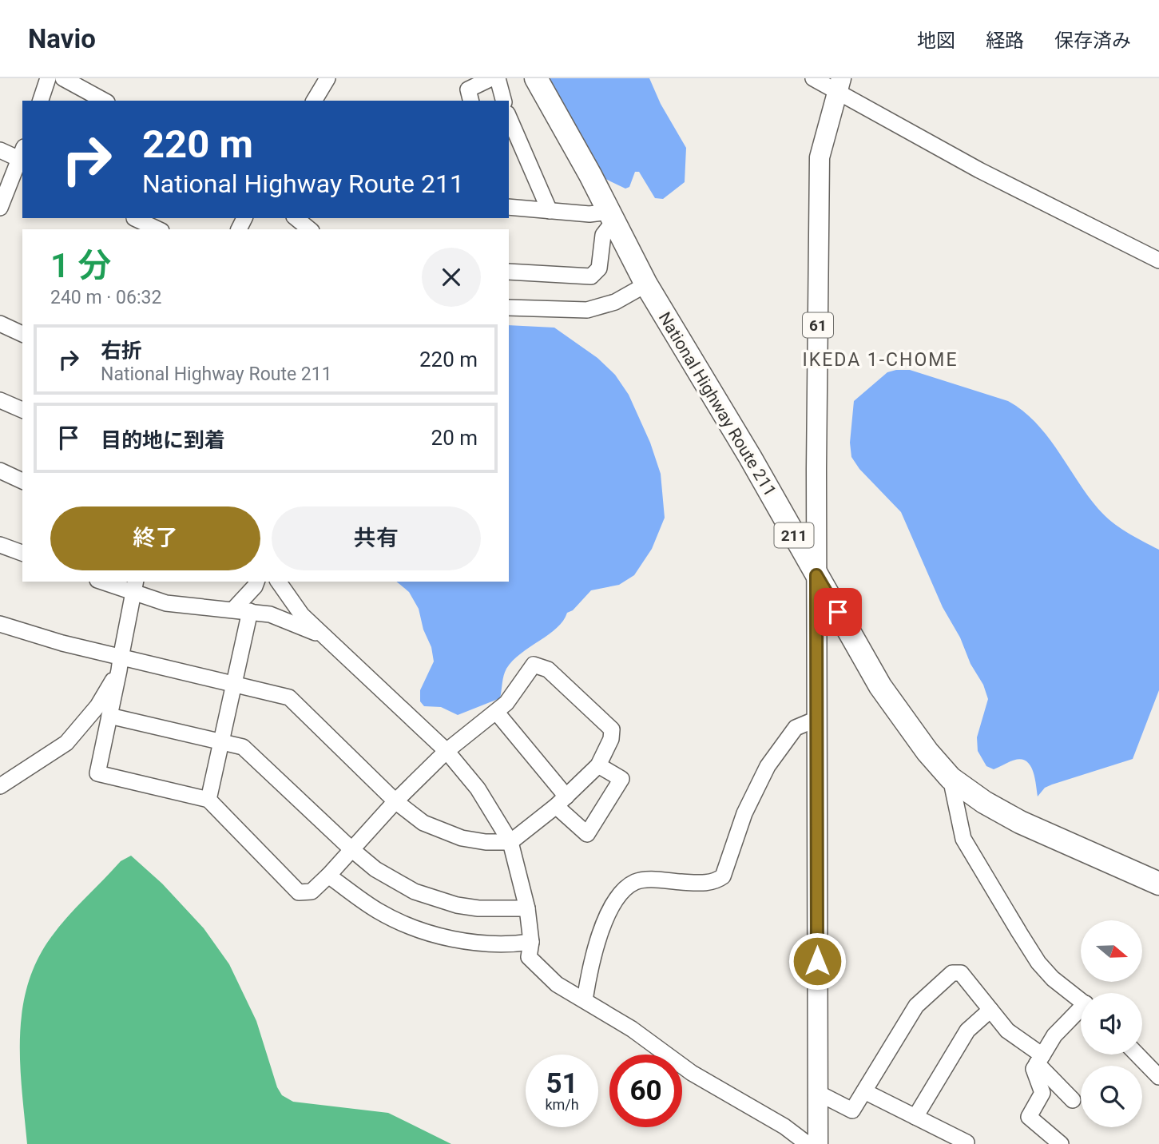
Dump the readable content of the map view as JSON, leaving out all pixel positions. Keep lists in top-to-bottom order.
{
  "streets": {
    "highway": ["National Highway Route 211", "211"],
    "main road": ["61"]
  },
  "crossings": [
    ["61", "National Highway Route 211"]
  ],
  "districts": ["IKEDA 1-CHOME"],
  "north": "right",
  "page": {
    "header": "Navio",
    "nav": ["地図", "経路", "保存済み"],
    "turn": ["220 m", "National Highway Route 211"],
    "heading": ["1 分", "240 m · 06:32"],
    "list": [
      {
        "name": "右折",
        "note": "National Highway Route 211",
        "value": "220 m"
      },
      {
        "name": "目的地に到着",
        "value": "20 m"
      }
    ],
    "buttons": ["終了", "共有"],
    "speed": "51 km/h",
    "limit": "60"
  }
}
